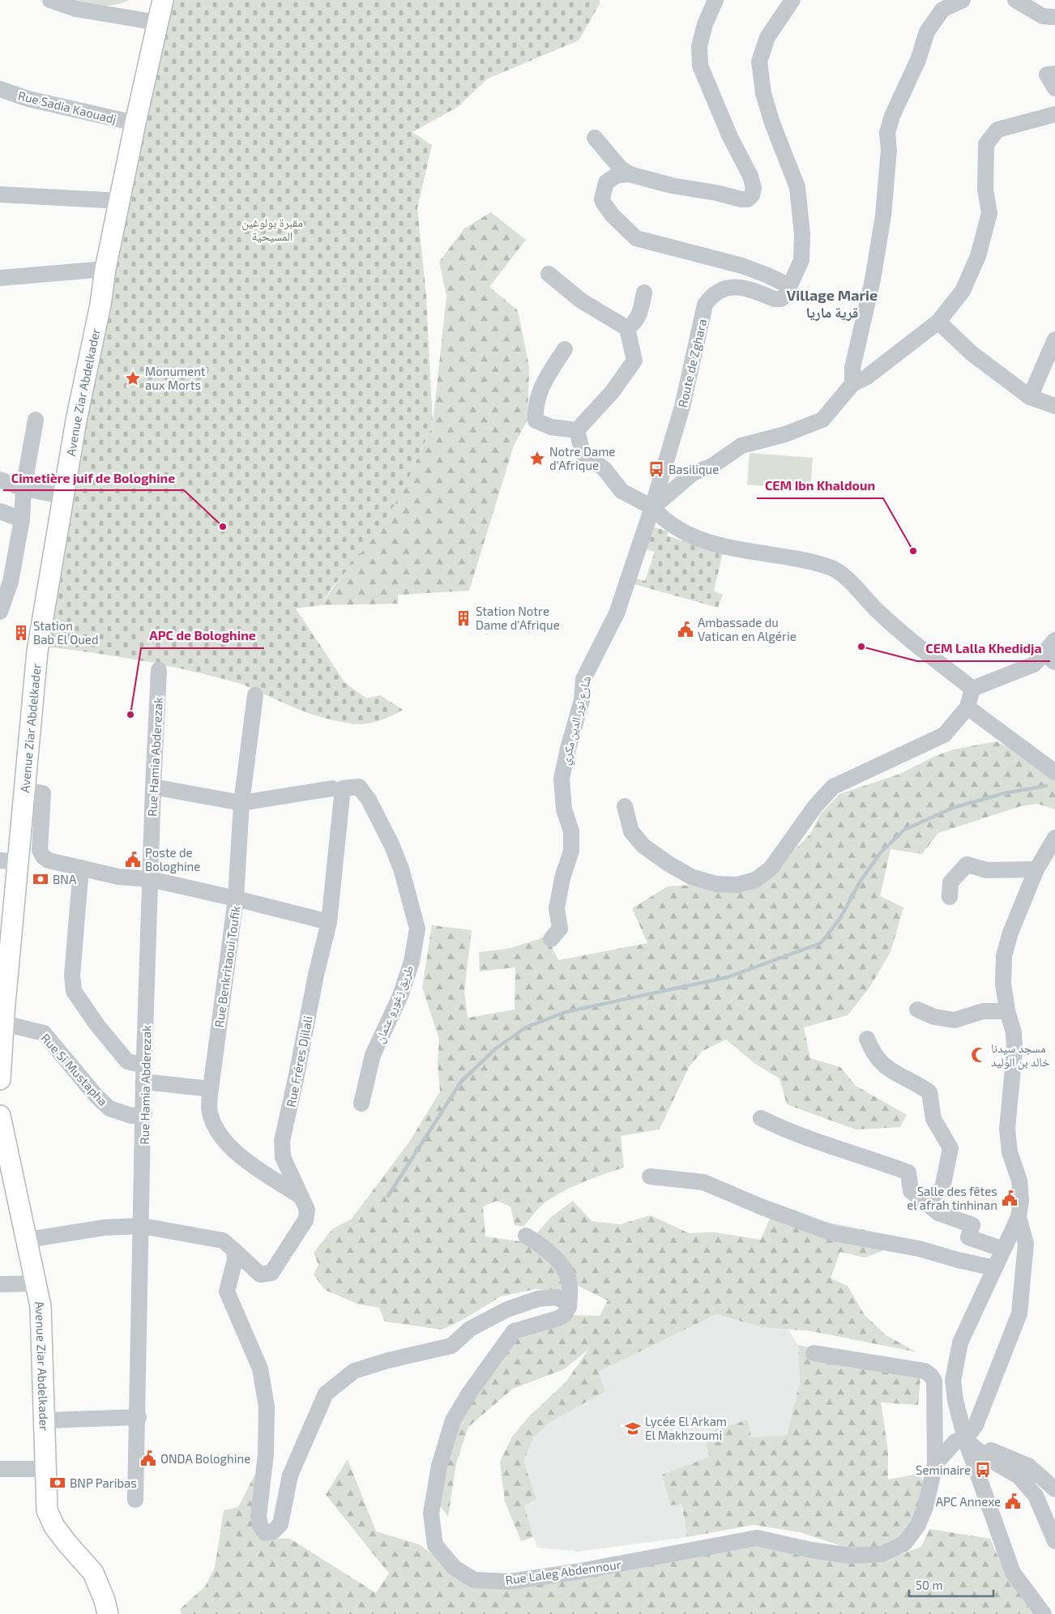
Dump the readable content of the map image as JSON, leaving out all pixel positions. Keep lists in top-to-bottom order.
{
  "streets": {
    "main road": ["Avenue Ziar Abdelkader"],
    "street": [
      "Rue Sadia Kaouadj",
      "Route de Zghara",
      "شارع نور الدين مكري",
      "Rue Hamia Abderezak",
      "Rue Benkritaoui Toufik",
      "طريق زغورو عثمان",
      "Rue Fréres Djilali",
      "Rue Si Mustapha",
      "Rue Laleg Abdennour"
    ]
  },
  "crossings": [
    ["Rue Sadia Kaouadj", "Avenue Ziar Abdelkader"],
    ["Route de Zghara", "شارع نور الدين مكري"],
    ["Avenue Ziar Abdelkader", "Rue Si Mustapha"],
    ["Rue Hamia Abderezak", "Rue Si Mustapha"],
    ["Rue Benkritaoui Toufik", "Rue Fréres Djilali"],
    ["طريق زغورو عثمان", "Rue Fréres Djilali"]
  ],
  "districts": ["Village Marie قرية ماريا"],
  "parks": ["مقبرة بولوغين المسيحية"],
  "places": {
    "place": ["Monument aux Morts", "Notre Dame d'Afrique"],
    "bus stop": ["Basilique", "Seminaire"],
    "other": [
      "Cimetière juif de Bologhine",
      "CEM Ibn Khaldoun",
      "CEM Lalla Khedidja",
      "APC de Bologhine"
    ],
    "building": ["Station Notre Dame d'Afrique", "Station Bab El Oued"],
    "public building": [
      "Ambassade du Vatican en Algérie",
      "Poste de Bologhine",
      "Salle des fêtes el afrah tinhinan",
      "ONDA Bologhine",
      "APC Annexe"
    ],
    "bank": ["BNA", "BNP Paribas"],
    "mosque": ["مسجد سيدنا خالد بن الوليد"],
    "school or university": ["Lycée El Arkam El Makhzoumi"]
  },
  "scale_bar": "50 m"
}
